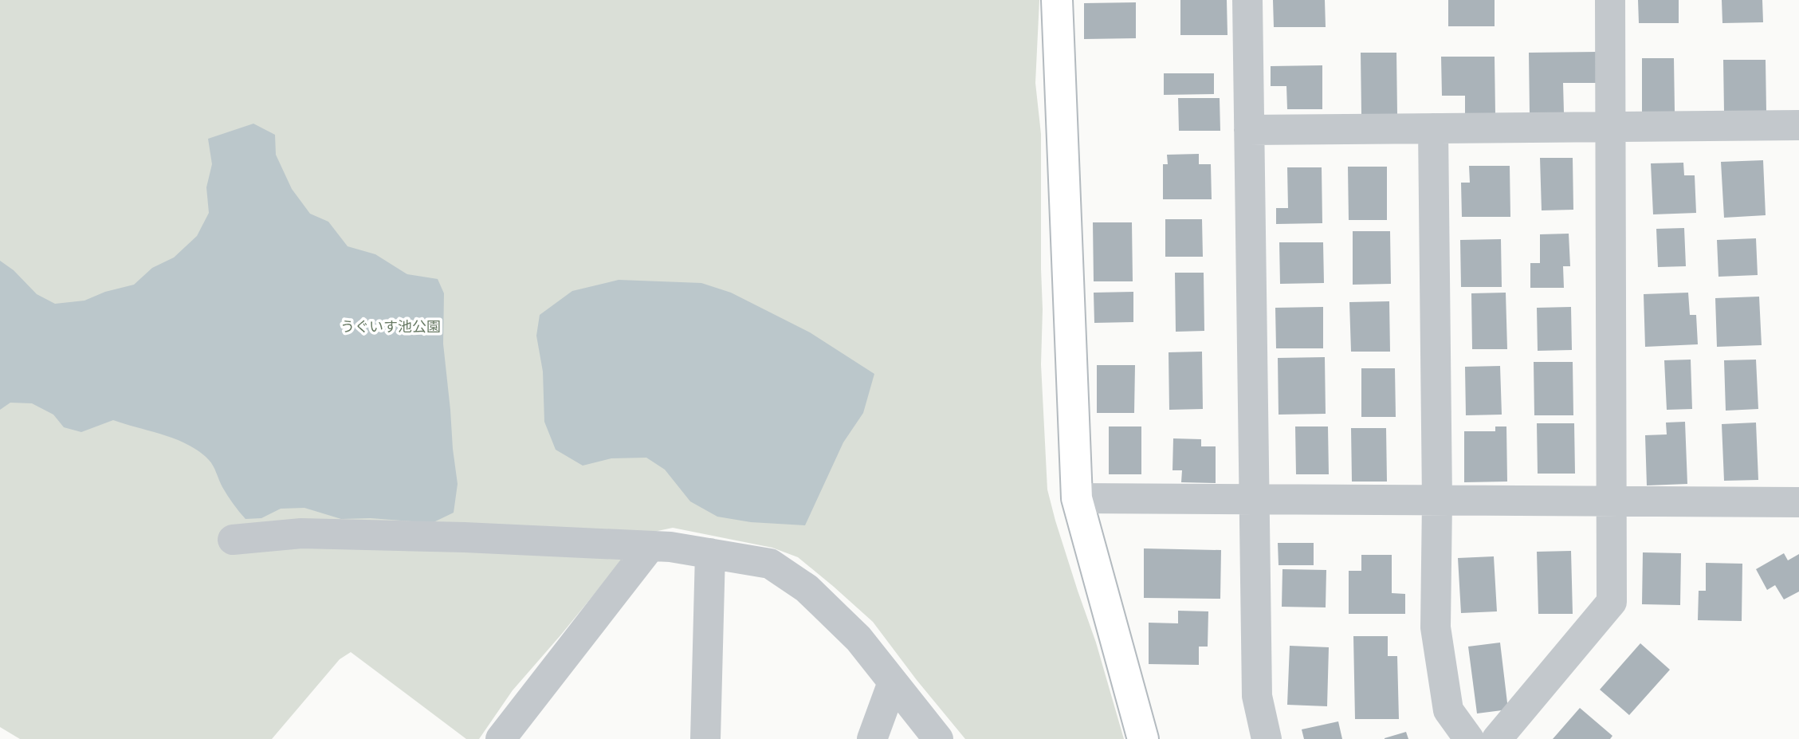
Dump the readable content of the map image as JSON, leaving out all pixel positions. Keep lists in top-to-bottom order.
{
  "parks": ["うぐいす池公園"]
}
